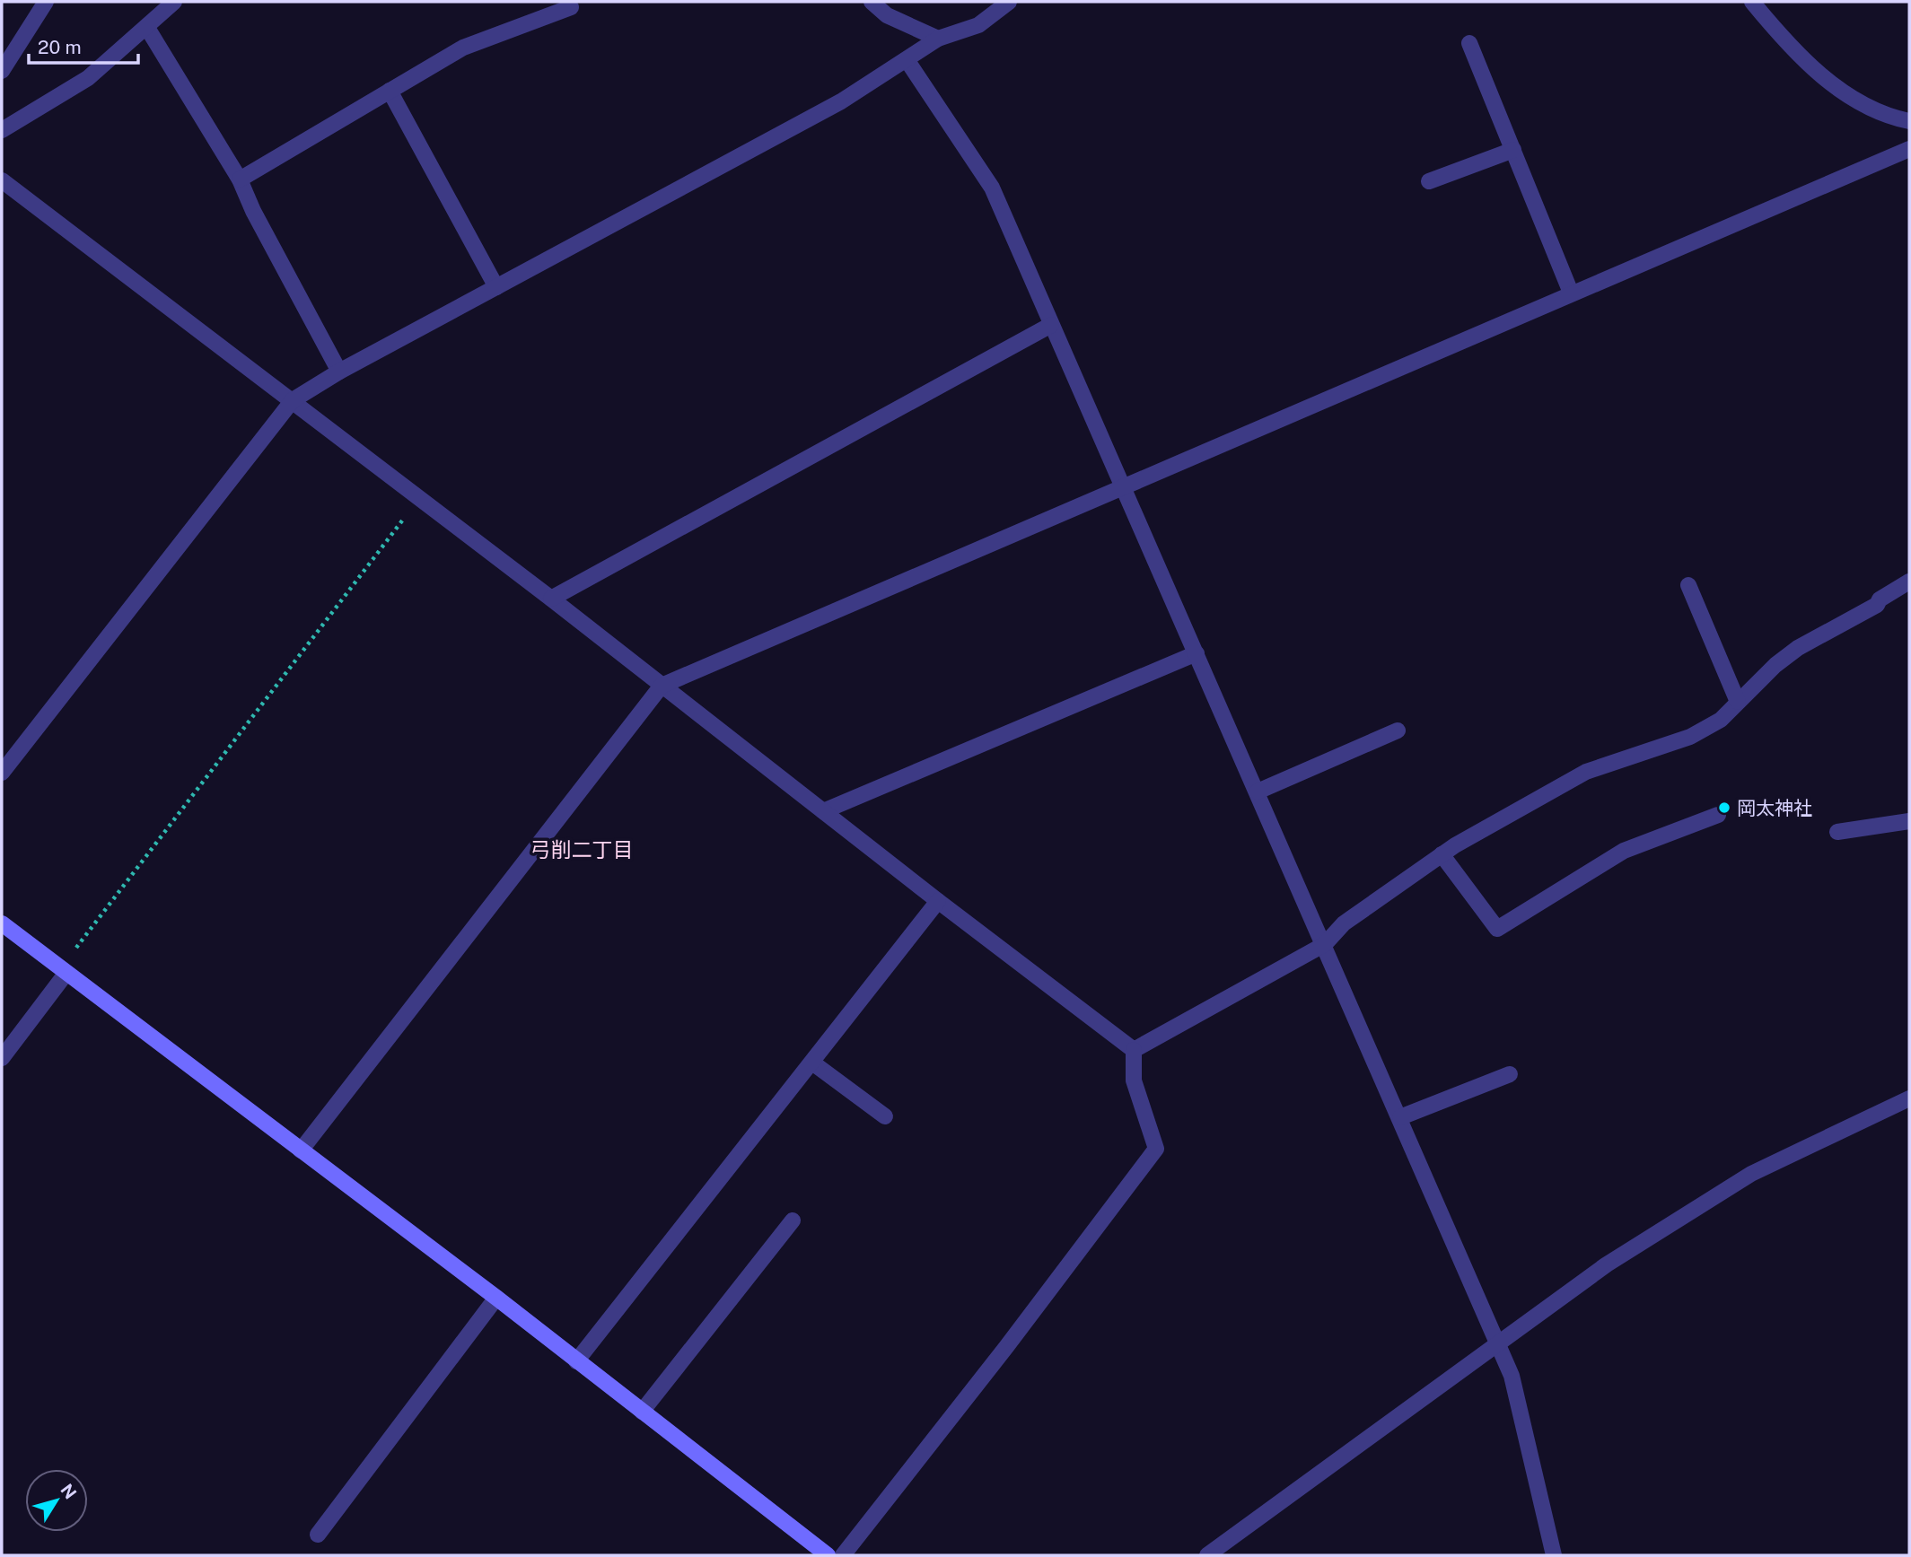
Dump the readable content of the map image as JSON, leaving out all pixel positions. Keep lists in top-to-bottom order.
{
  "districts": ["弓削二丁目"],
  "places": ["岡太神社"],
  "scale_bar": "20 m",
  "north": "top right"
}
